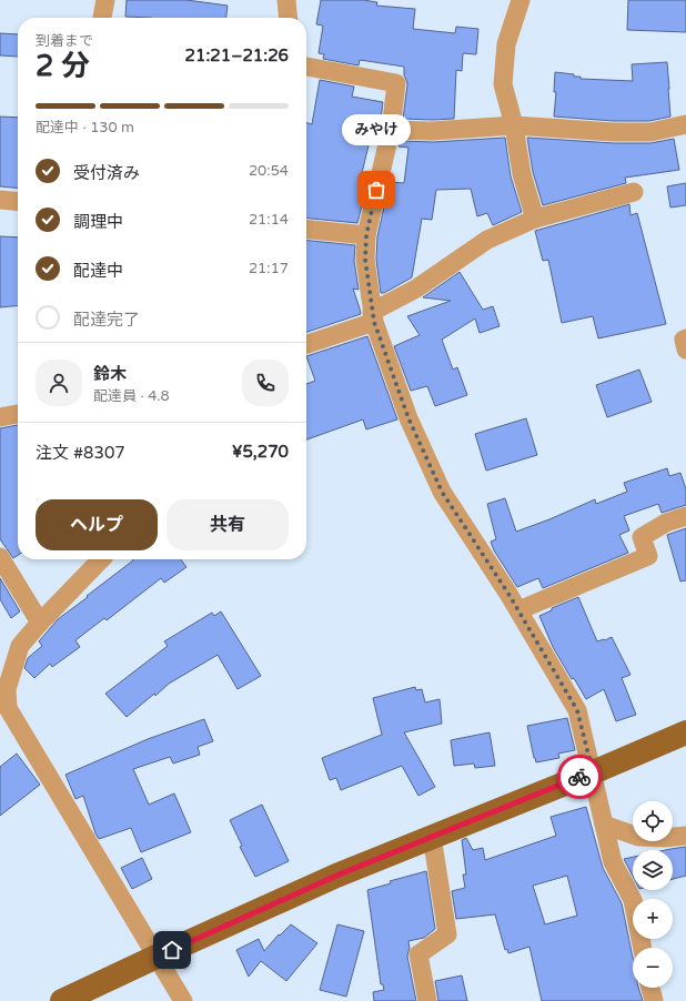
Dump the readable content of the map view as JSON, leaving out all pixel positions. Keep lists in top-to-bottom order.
{
  "places": ["みやけ"],
  "page": {
    "heading": ["2 分", "到着まで", "21:21–21:26"],
    "panel": [
      "鈴木",
      "配達員 · 4.8",
      "注文 #8307",
      "¥5,270"
    ],
    "bar": "配達中 · 130 m",
    "bubble": "みやけ",
    "list": [
      ["受付済み", "20:54"],
      ["調理中", "21:14"],
      ["配達中", "21:17"],
      "配達完了"
    ],
    "buttons": ["ヘルプ", "共有"],
    "map_buttons": ["+", "−"]
  }
}
